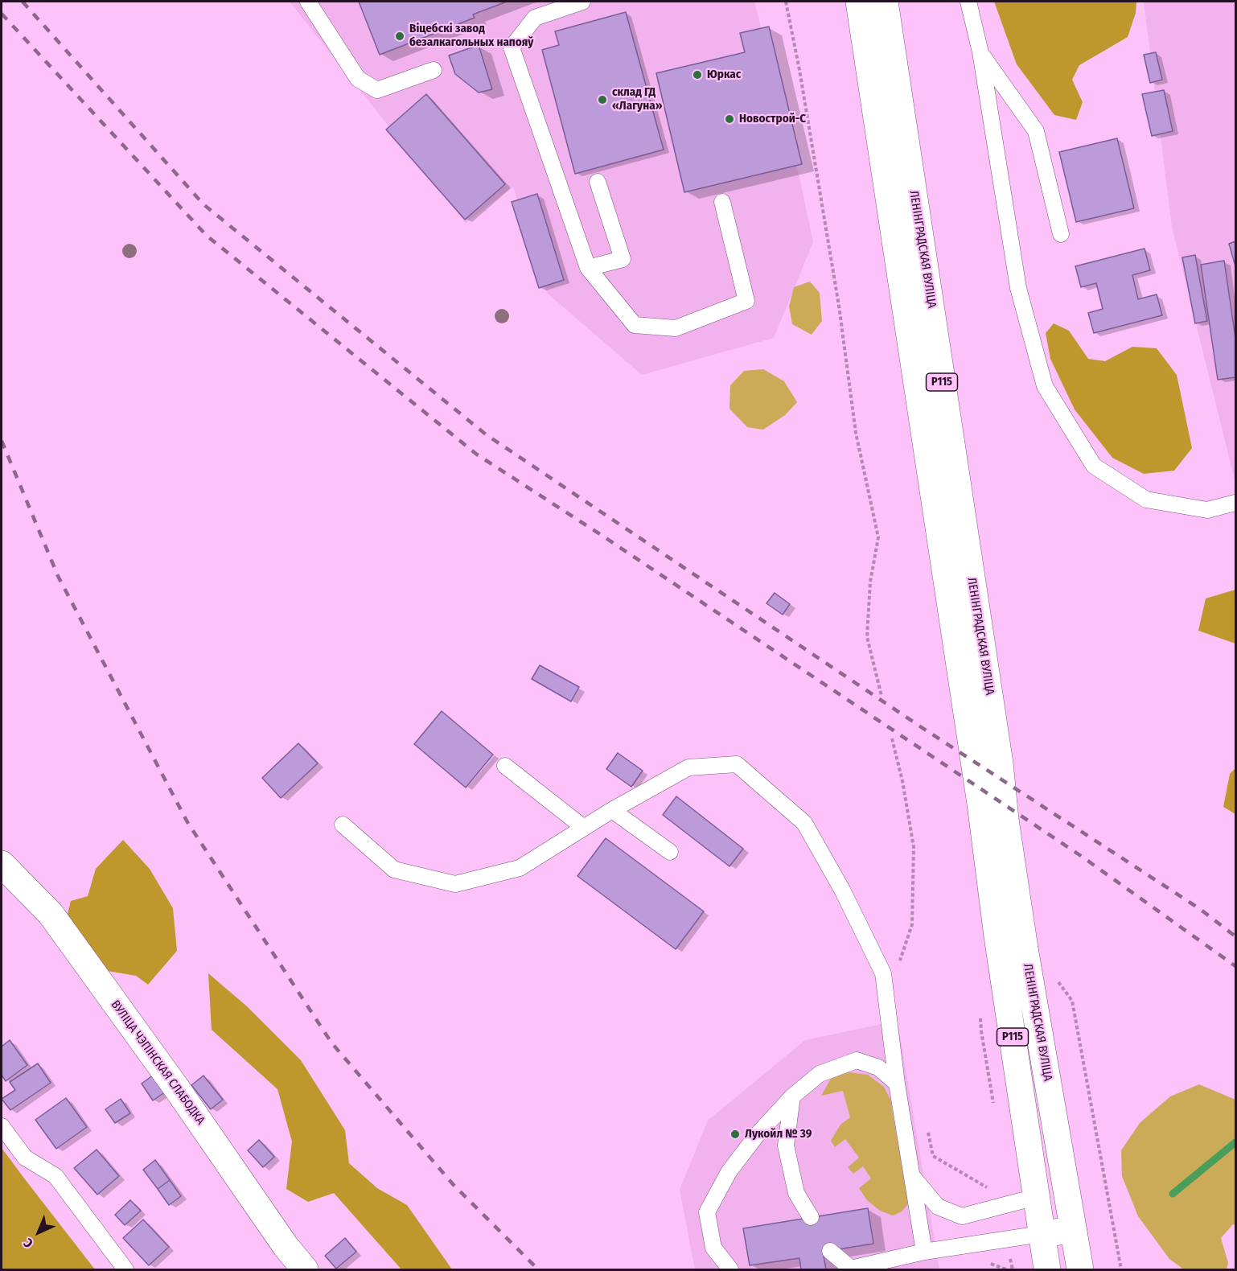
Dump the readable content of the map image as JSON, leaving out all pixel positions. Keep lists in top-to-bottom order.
{
  "streets": {
    "main road": ["ЛЕНІНГРАДСКАЯ ВУЛІЦА", "Р115", "ВУЛІЦА ЧЭПІНСКАЯ СЛАБОДКА"]
  },
  "places": [
    "Віцебскі завод безалкагольных напояў",
    "Юркас",
    "склад ГД «Лагуна»",
    "Новострой-С",
    "Лукойл № 39"
  ],
  "north": "bottom left"
}
